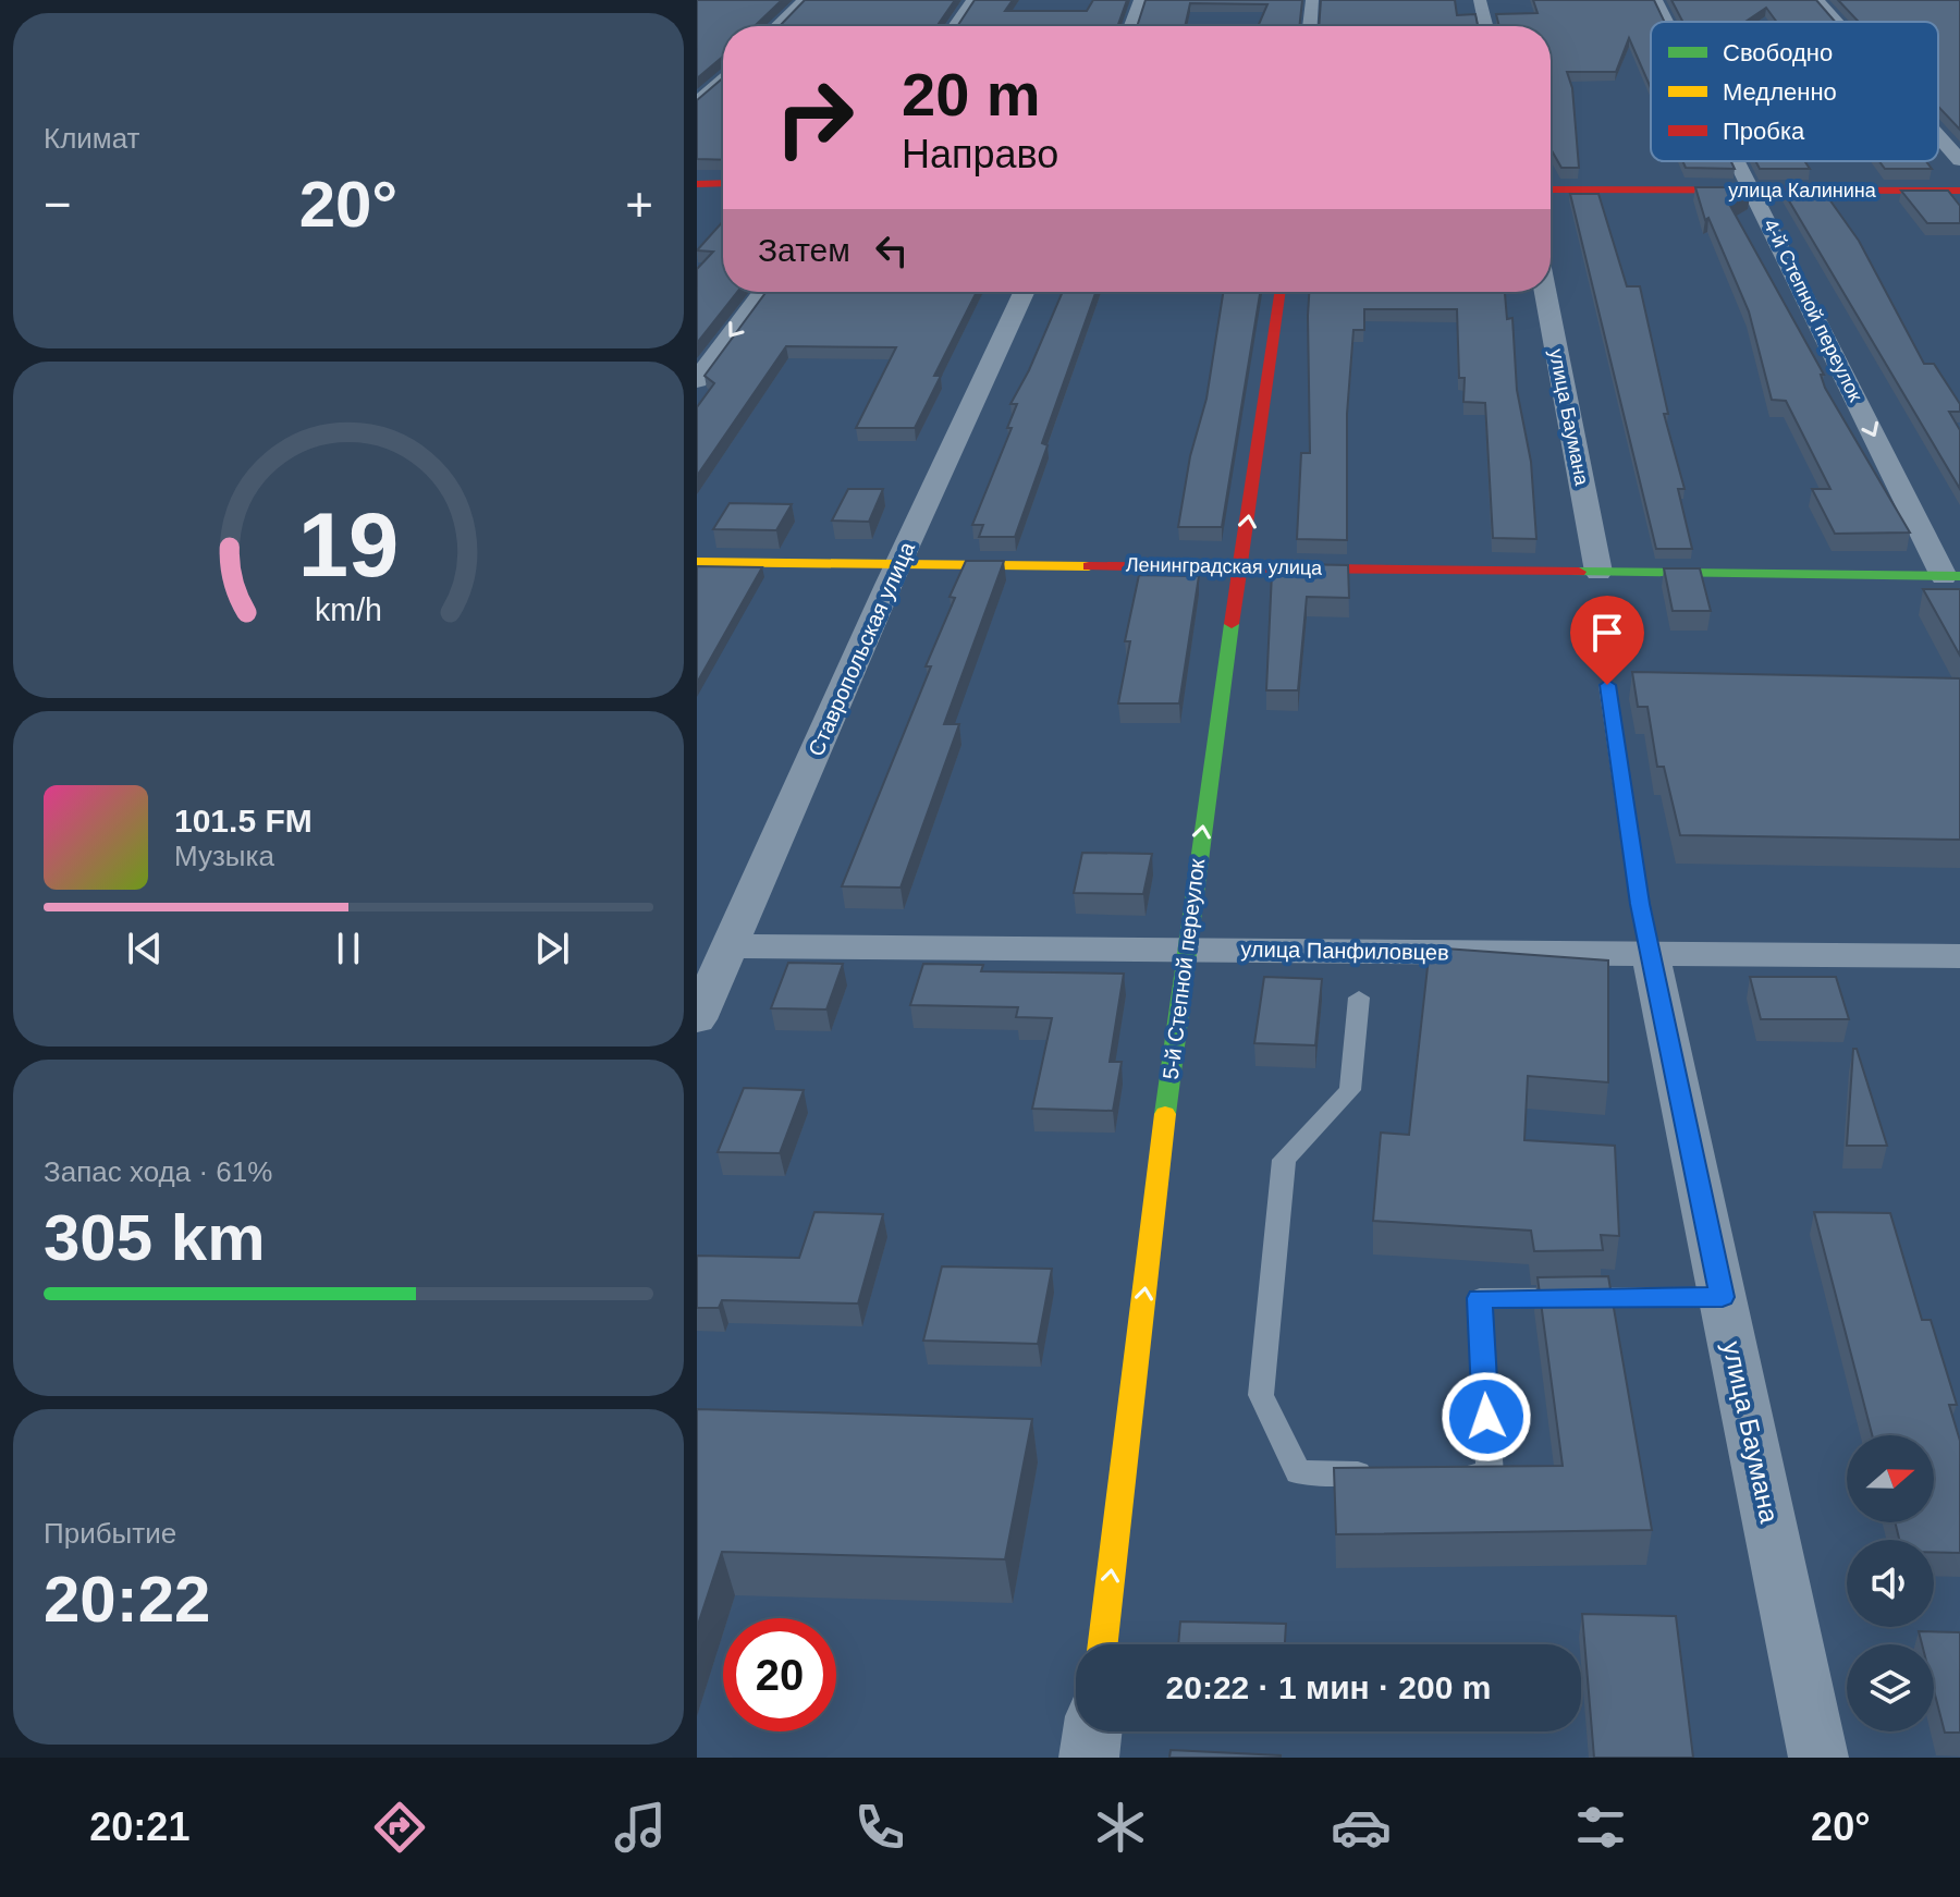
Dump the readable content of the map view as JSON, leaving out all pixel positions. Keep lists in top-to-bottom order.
{
  "streets": {
    "street": [
      "улица Калинина",
      "4-й Степной переулок",
      "улица Баумана",
      "Ленинградская улица",
      "Ставропольская улица",
      "улица Панфиловцев",
      "5-й Степной переулок"
    ]
  },
  "crossings": [
    ["улица Калинина", "4-й Степной переулок"],
    ["4-й Степной переулок", "Ленинградская улица"],
    ["улица Баумана", "Ленинградская улица"],
    ["улица Баумана", "улица Панфиловцев"],
    ["Ленинградская улица", "Ставропольская улица"],
    ["Ленинградская улица", "5-й Степной переулок"],
    ["Ставропольская улица", "улица Панфиловцев"],
    ["улица Панфиловцев", "5-й Степной переулок"]
  ],
  "one_way": ["4-й Степной переулок", "5-й Степной переулок"],
  "legend": ["Свободно", "Медленно", "Пробка"],
  "north": "right",
  "page": {
    "tile": [
      "Климат",
      ["Запас хода · 61%", "305 km"],
      ["Прибытие", "20:22"]
    ],
    "turn": ["20 m", "Направо"],
    "heat": ["−", "20°", "+"],
    "then": "Затем",
    "song": ["101.5 FM", "Музыка"],
    "limit": "20",
    "trip": "20:22 · 1 мин · 200 m",
    "tabs": ["20:21", "20°"],
    "gauge": ["19", "km/h"]
  }
}
